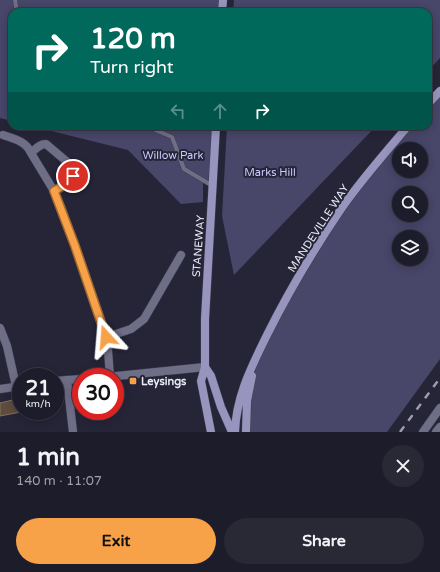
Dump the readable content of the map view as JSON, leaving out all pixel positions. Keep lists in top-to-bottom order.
{
  "streets": {
    "main road": ["MANDEVILLE WAY", "STANEWAY"]
  },
  "parks": ["Willow Park", "Marks Hill"],
  "places": {
    "transit": ["Leysings"]
  },
  "page": {
    "turn": ["120 m", "Turn right"],
    "speed": "21 km/h",
    "limit": "30",
    "heading": ["1 min", "140 m · 11:07"],
    "buttons": ["Exit", "Share"]
  }
}
